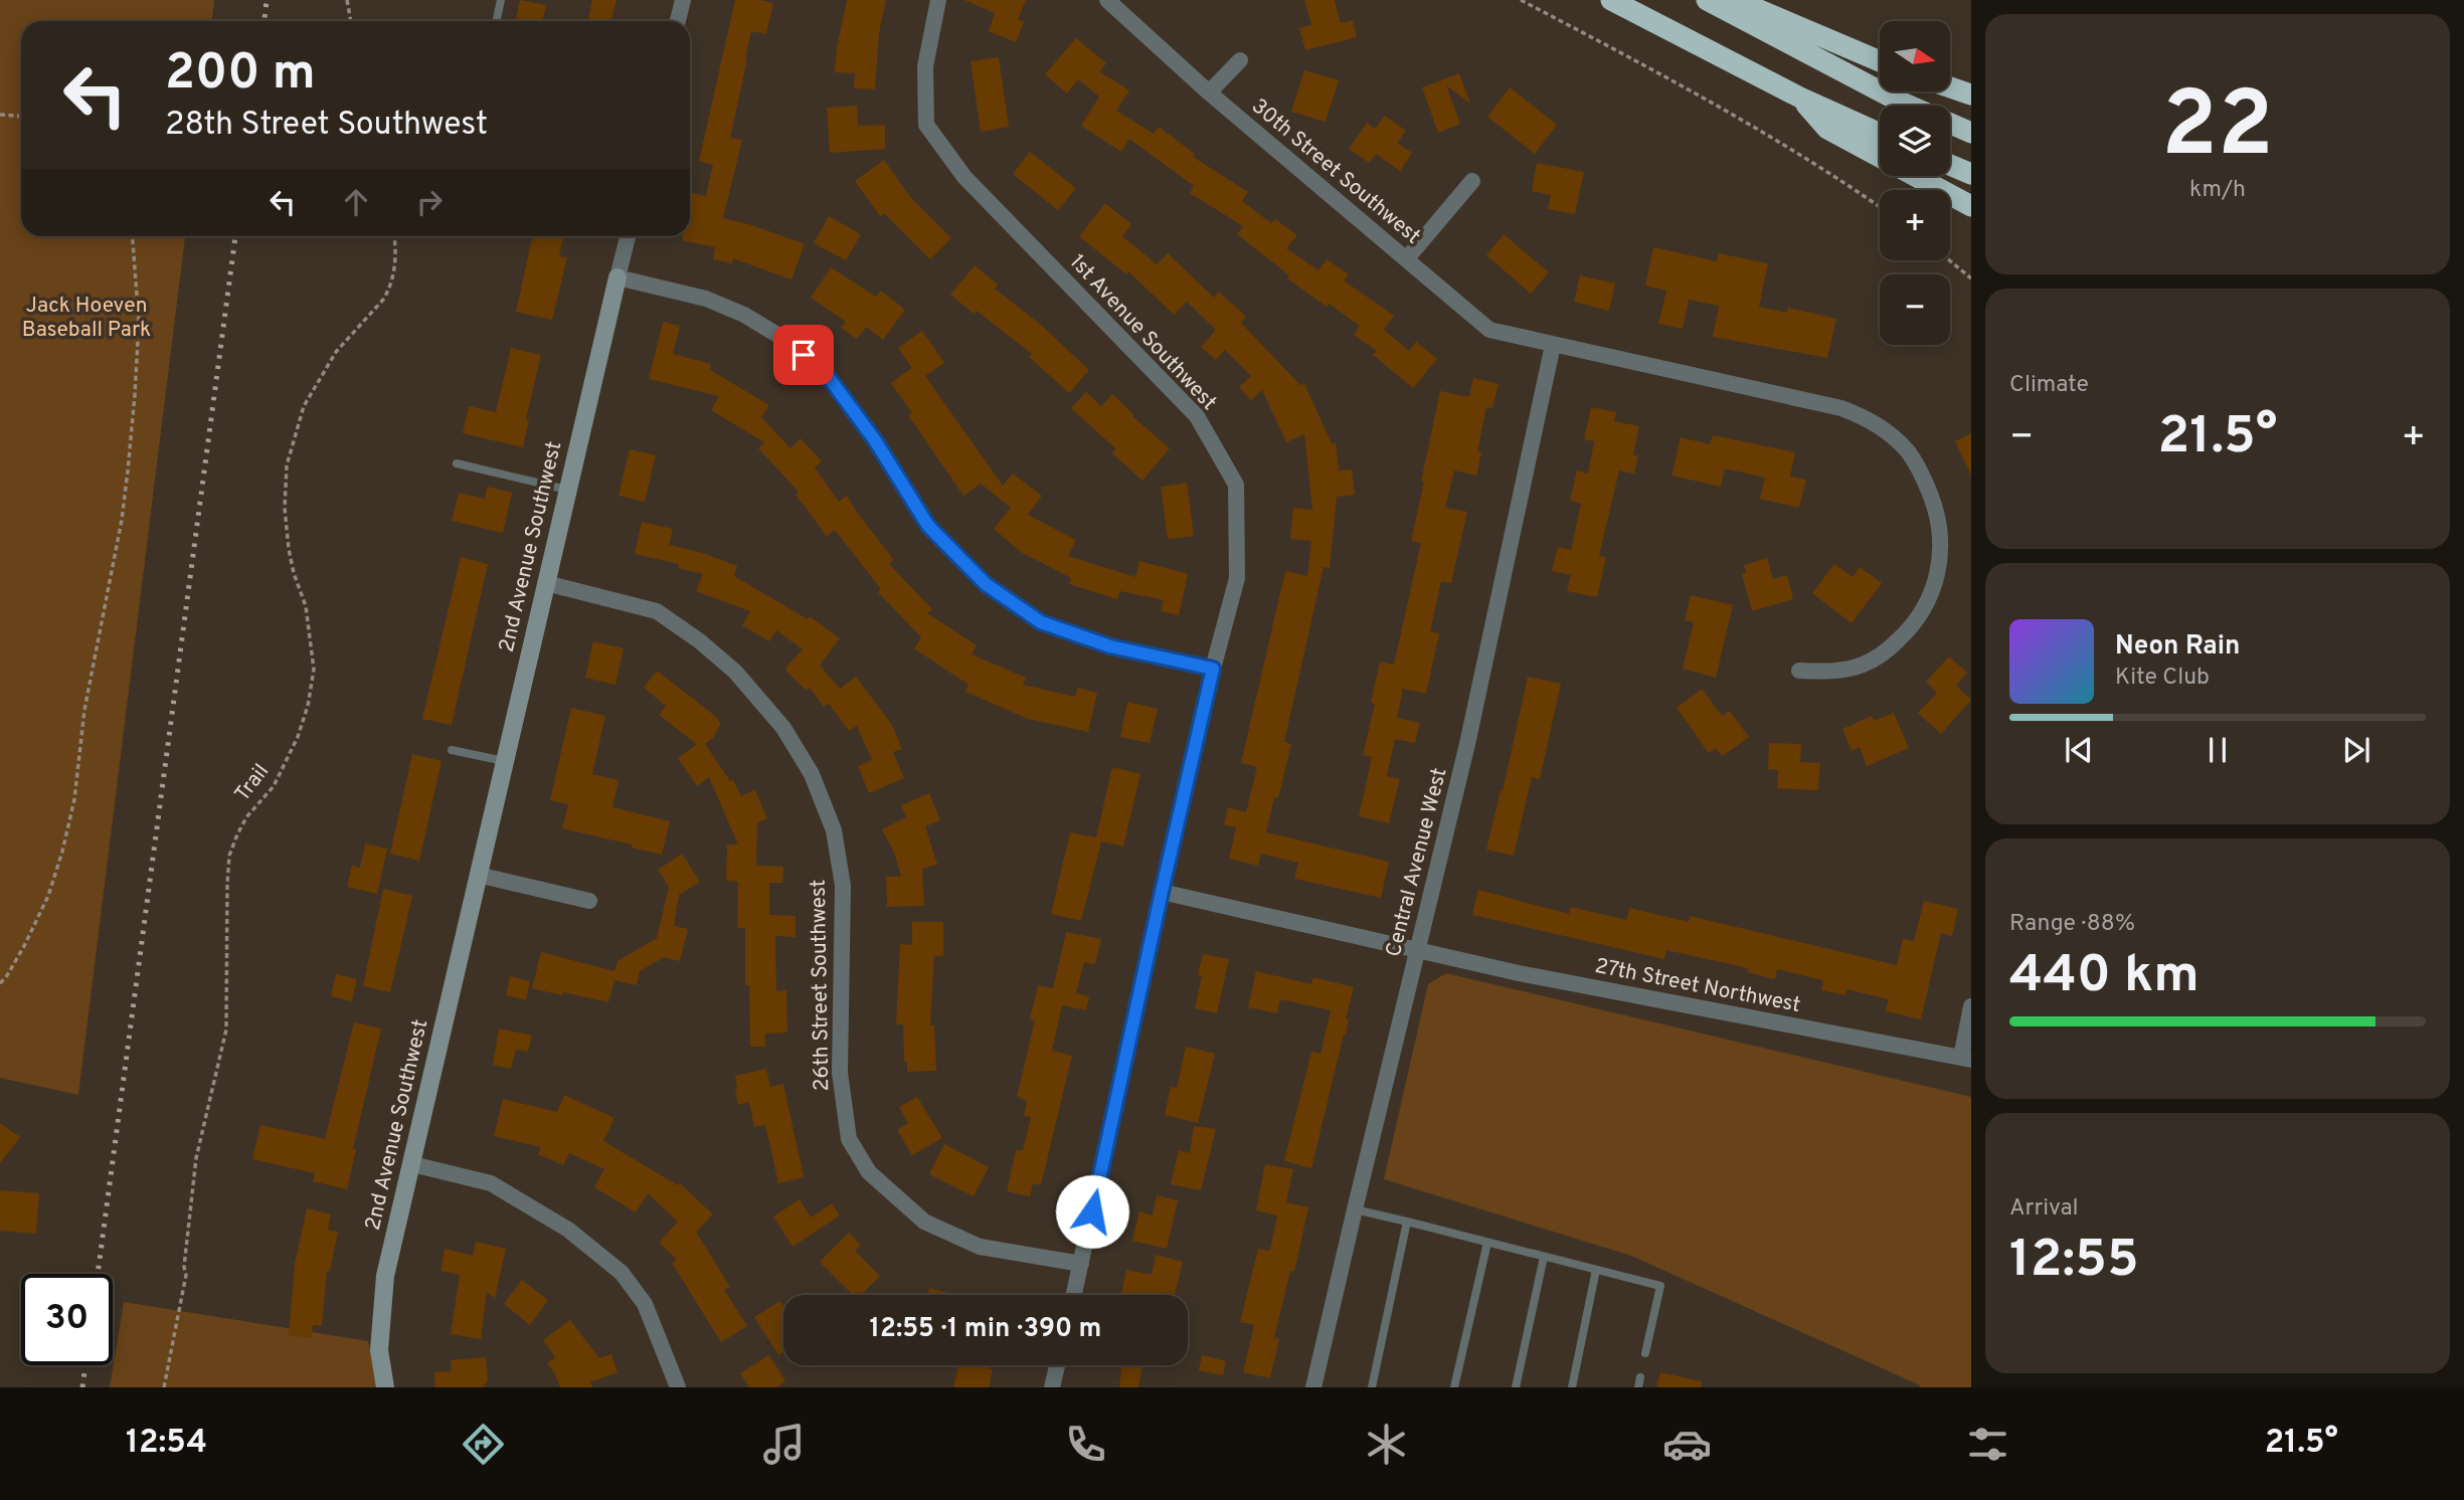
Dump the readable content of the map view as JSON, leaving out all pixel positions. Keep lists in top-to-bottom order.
{
  "streets": {
    "street": [
      "30th Street Southwest",
      "1st Avenue Southwest",
      "2nd Avenue Southwest",
      "Central Avenue West",
      "26th Street Southwest",
      "27th Street Northwest"
    ],
    "path": ["Trail"]
  },
  "crossings": [
    ["30th Street Southwest", "Central Avenue West"],
    ["1st Avenue Southwest", "26th Street Southwest"],
    ["1st Avenue Southwest", "27th Street Northwest"],
    ["2nd Avenue Southwest", "26th Street Southwest"],
    ["Central Avenue West", "27th Street Northwest"]
  ],
  "parks": ["Jack Hoeven Baseball Park"],
  "north": "right",
  "page": {
    "tile": [
      ["22", "km/h"],
      "Climate",
      ["Range · 88%", "440 km"],
      ["Arrival", "12:55"]
    ],
    "map_buttons": ["+", "−"],
    "turn": ["200 m", "28th Street Southwest"],
    "heat": ["−", "21.5°", "+"],
    "song": ["Neon Rain", "Kite Club"],
    "limit": "30",
    "trip": "12:55 · 1 min · 390 m",
    "tabs": ["12:54", "21.5°"]
  }
}
